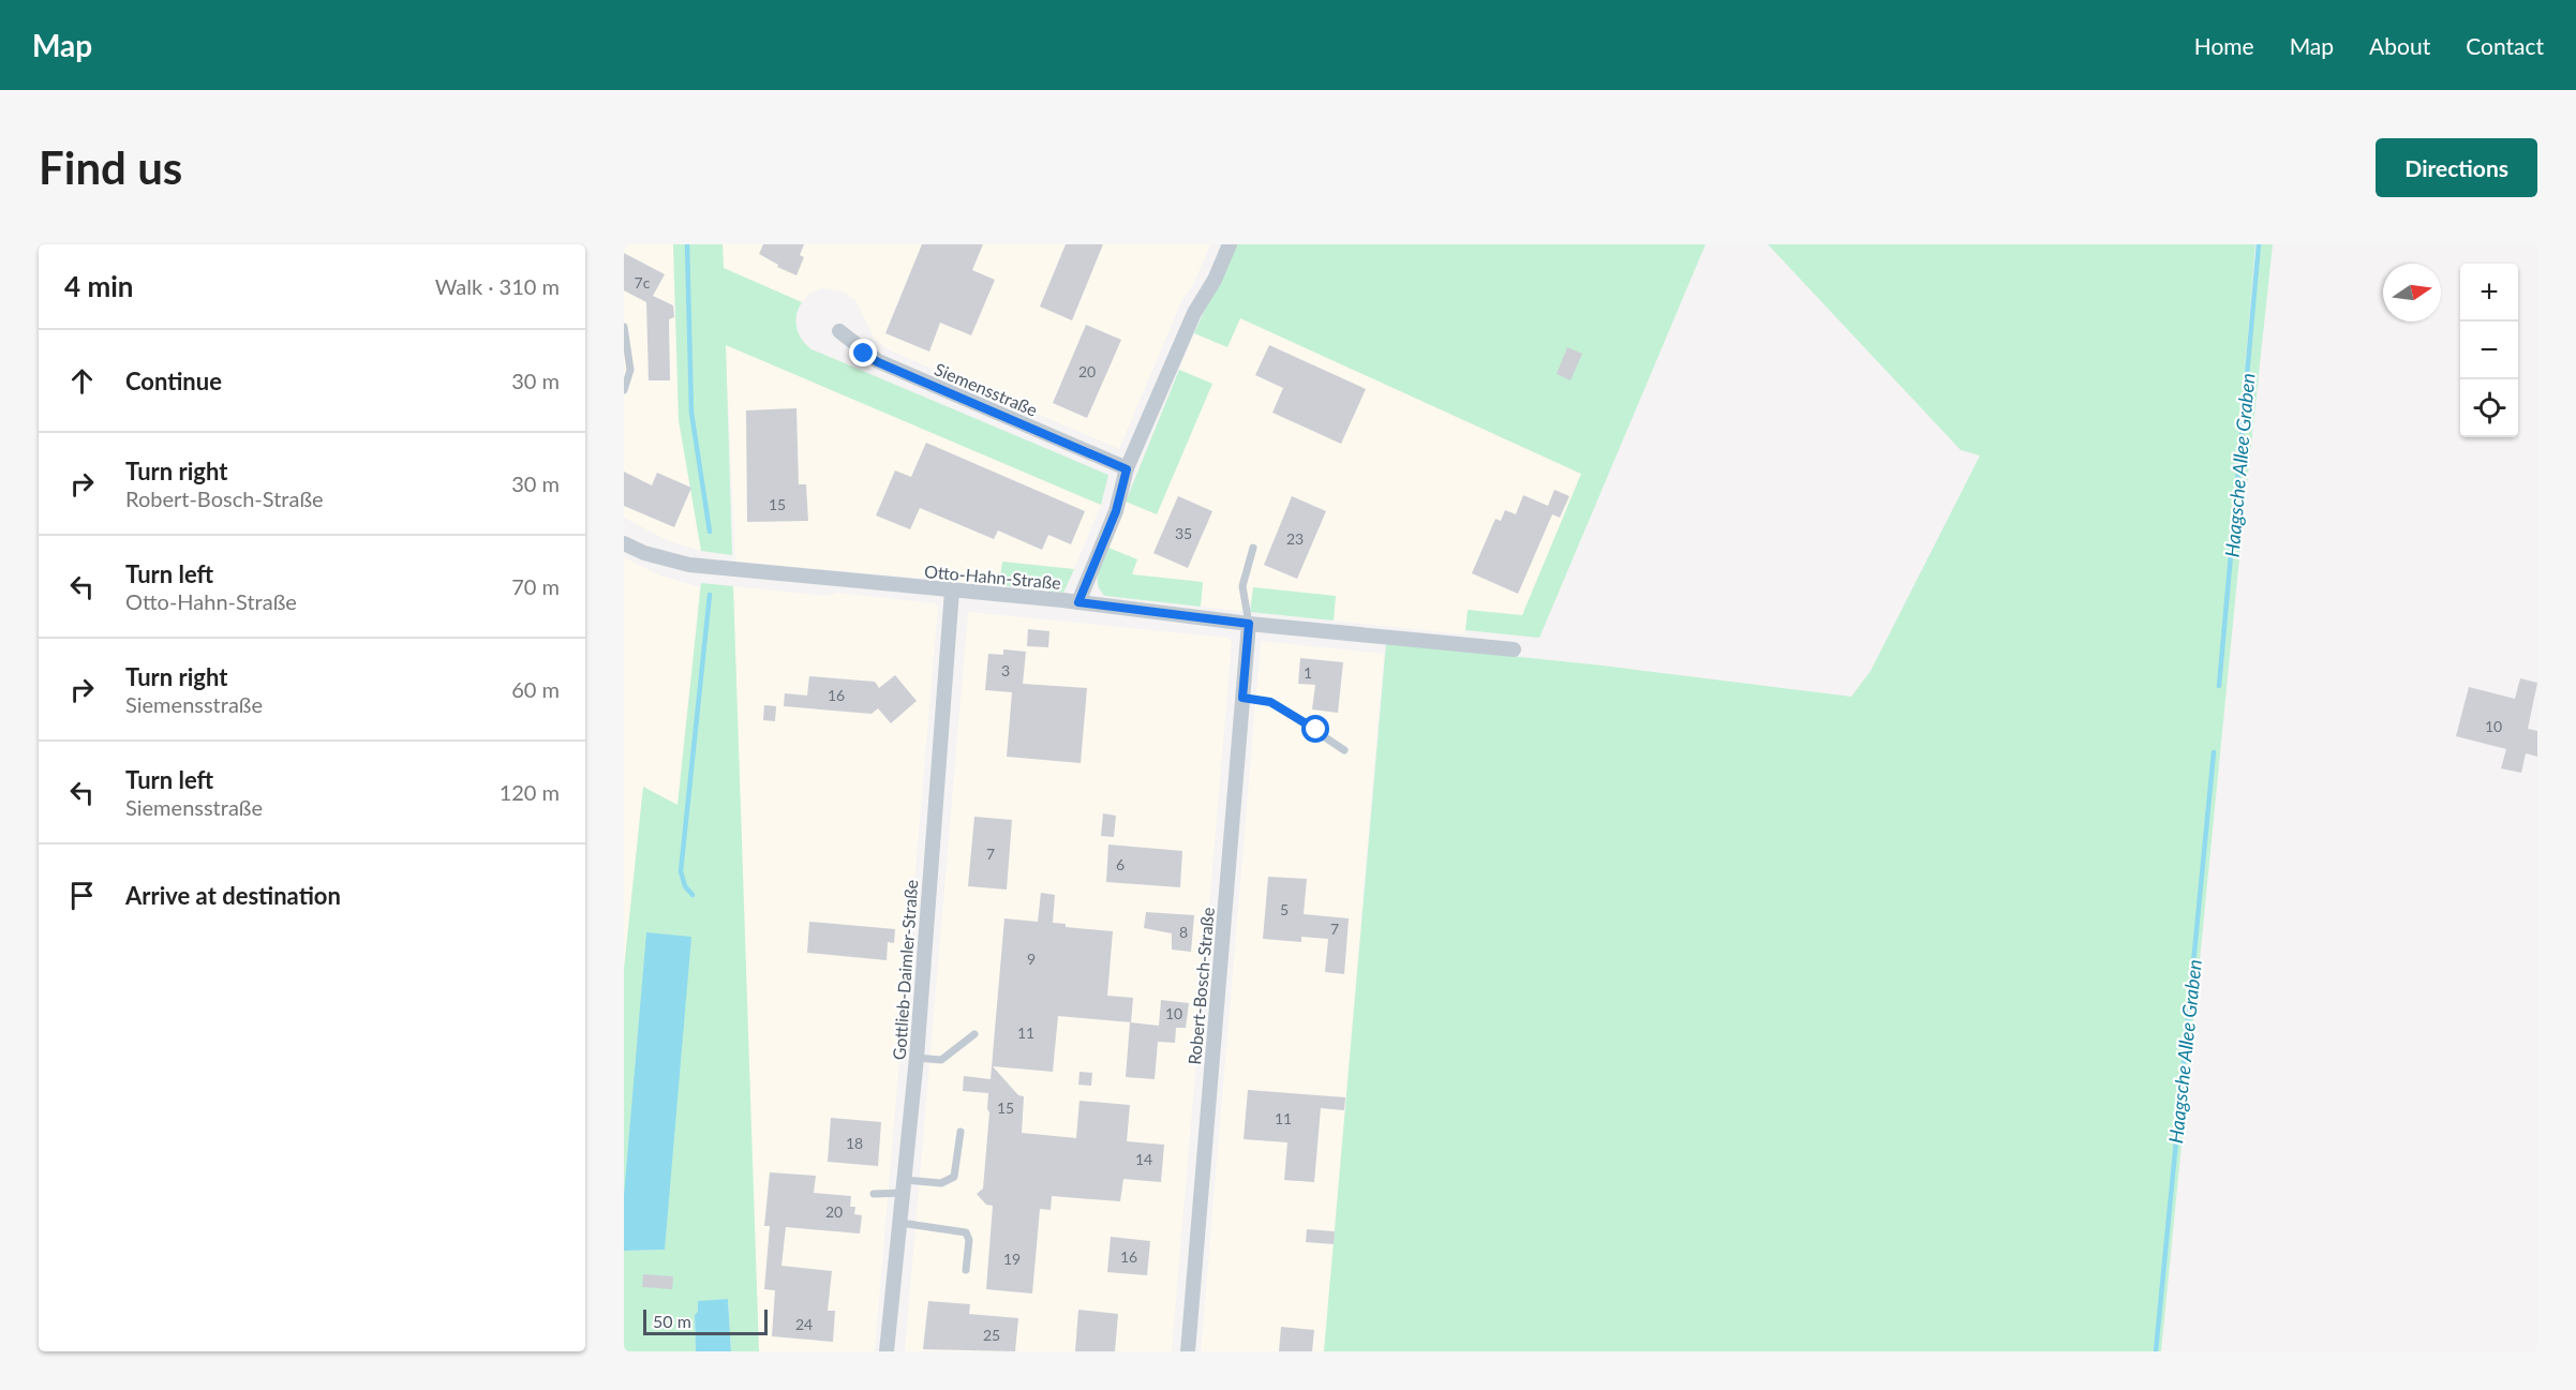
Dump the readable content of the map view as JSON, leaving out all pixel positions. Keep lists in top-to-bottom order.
{
  "streets": {
    "street": [
      "Siemensstraße",
      "Otto-Hahn-Straße",
      "Gottlieb-Daimler-Straße",
      "Robert-Bosch-Straße"
    ]
  },
  "crossings": [
    ["Otto-Hahn-Straße", "Gottlieb-Daimler-Straße"],
    ["Otto-Hahn-Straße", "Robert-Bosch-Straße"]
  ],
  "water": ["Haagsche Allee Graben"],
  "house_numbers": [
    "7c",
    "20",
    "15",
    "35",
    "23",
    "3",
    "1",
    "16",
    "10",
    "7",
    "6",
    "5",
    "7",
    "8",
    "9",
    "10",
    "11",
    "15",
    "11",
    "18",
    "14",
    "20",
    "16",
    "19",
    "24",
    "25"
  ],
  "scale_bar": "50 m",
  "north": "right",
  "page": {
    "header": "Map",
    "nav": [
      "Home",
      "Map",
      "About",
      "Contact"
    ],
    "buttons": "Directions",
    "title": "Find us",
    "heading": ["4 min", "Walk · 310 m"],
    "map_buttons": ["+", "−"],
    "list": [
      ["Continue", "30 m"],
      ["Turn right", "Robert-Bosch-Straße", "30 m"],
      ["Turn left", "Otto-Hahn-Straße", "70 m"],
      ["Turn right", "Siemensstraße", "60 m"],
      ["Turn left", "Siemensstraße", "120 m"],
      "Arrive at destination"
    ],
    "scale": "50 m"
  }
}
